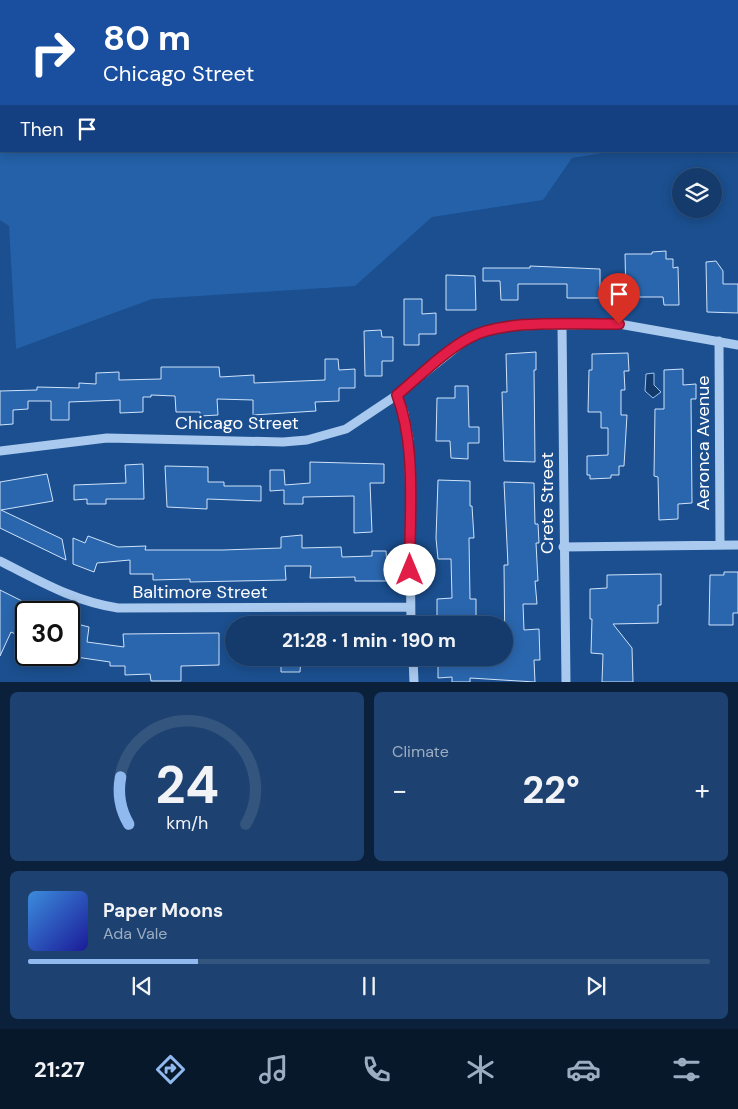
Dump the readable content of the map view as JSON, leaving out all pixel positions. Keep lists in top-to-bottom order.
{
  "streets": {
    "street": [
      "Chicago Street",
      "Aeronca Avenue",
      "Crete Street",
      "Baltimore Street"
    ]
  },
  "crossings": [
    ["Chicago Street", "Aeronca Avenue"],
    ["Chicago Street", "Crete Street"]
  ],
  "page": {
    "turn": ["80 m", "Chicago Street"],
    "then": "Then",
    "limit": "30",
    "trip": "21:28 · 1 min · 190 m",
    "tile": "Climate",
    "heat": ["−", "22°", "+"],
    "song": ["Paper Moons", "Ada Vale"],
    "tabs": "21:27",
    "gauge": ["24", "km/h"]
  }
}
